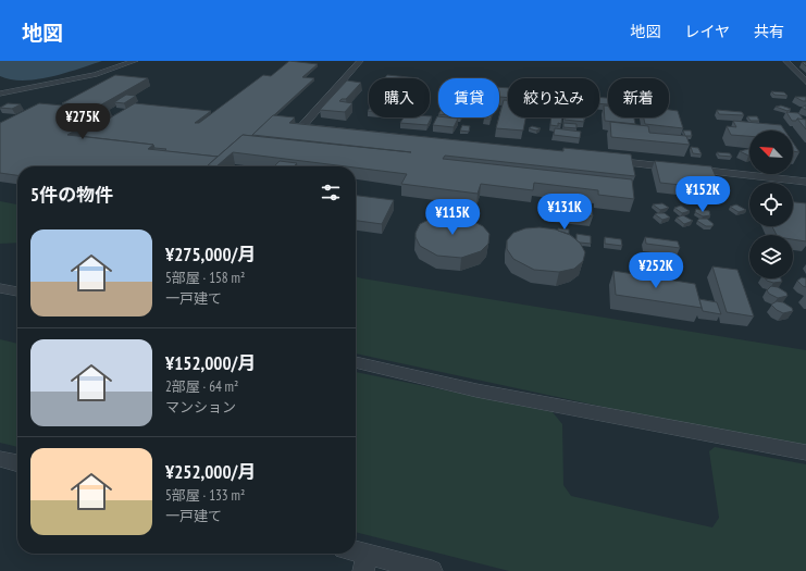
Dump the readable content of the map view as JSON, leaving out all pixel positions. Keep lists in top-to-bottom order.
{
  "north": "top left",
  "page": {
    "header": "地図",
    "nav": ["地図", "レイヤ", "共有"],
    "chip": [
      "購入",
      "賃貸",
      "絞り込み",
      "新着"
    ],
    "price": [
      "¥275K",
      "¥152K",
      "¥131K",
      "¥115K",
      "¥252K"
    ],
    "heading": "5件の物件",
    "list": [
      {
        "name": "¥275,000/月",
        "note": "5部屋 · 158 m² · 一戸建て"
      },
      {
        "name": "¥152,000/月",
        "note": "2部屋 · 64 m² · マンション"
      },
      {
        "name": "¥252,000/月",
        "note": "5部屋 · 133 m² · 一戸建て"
      }
    ]
  }
}
